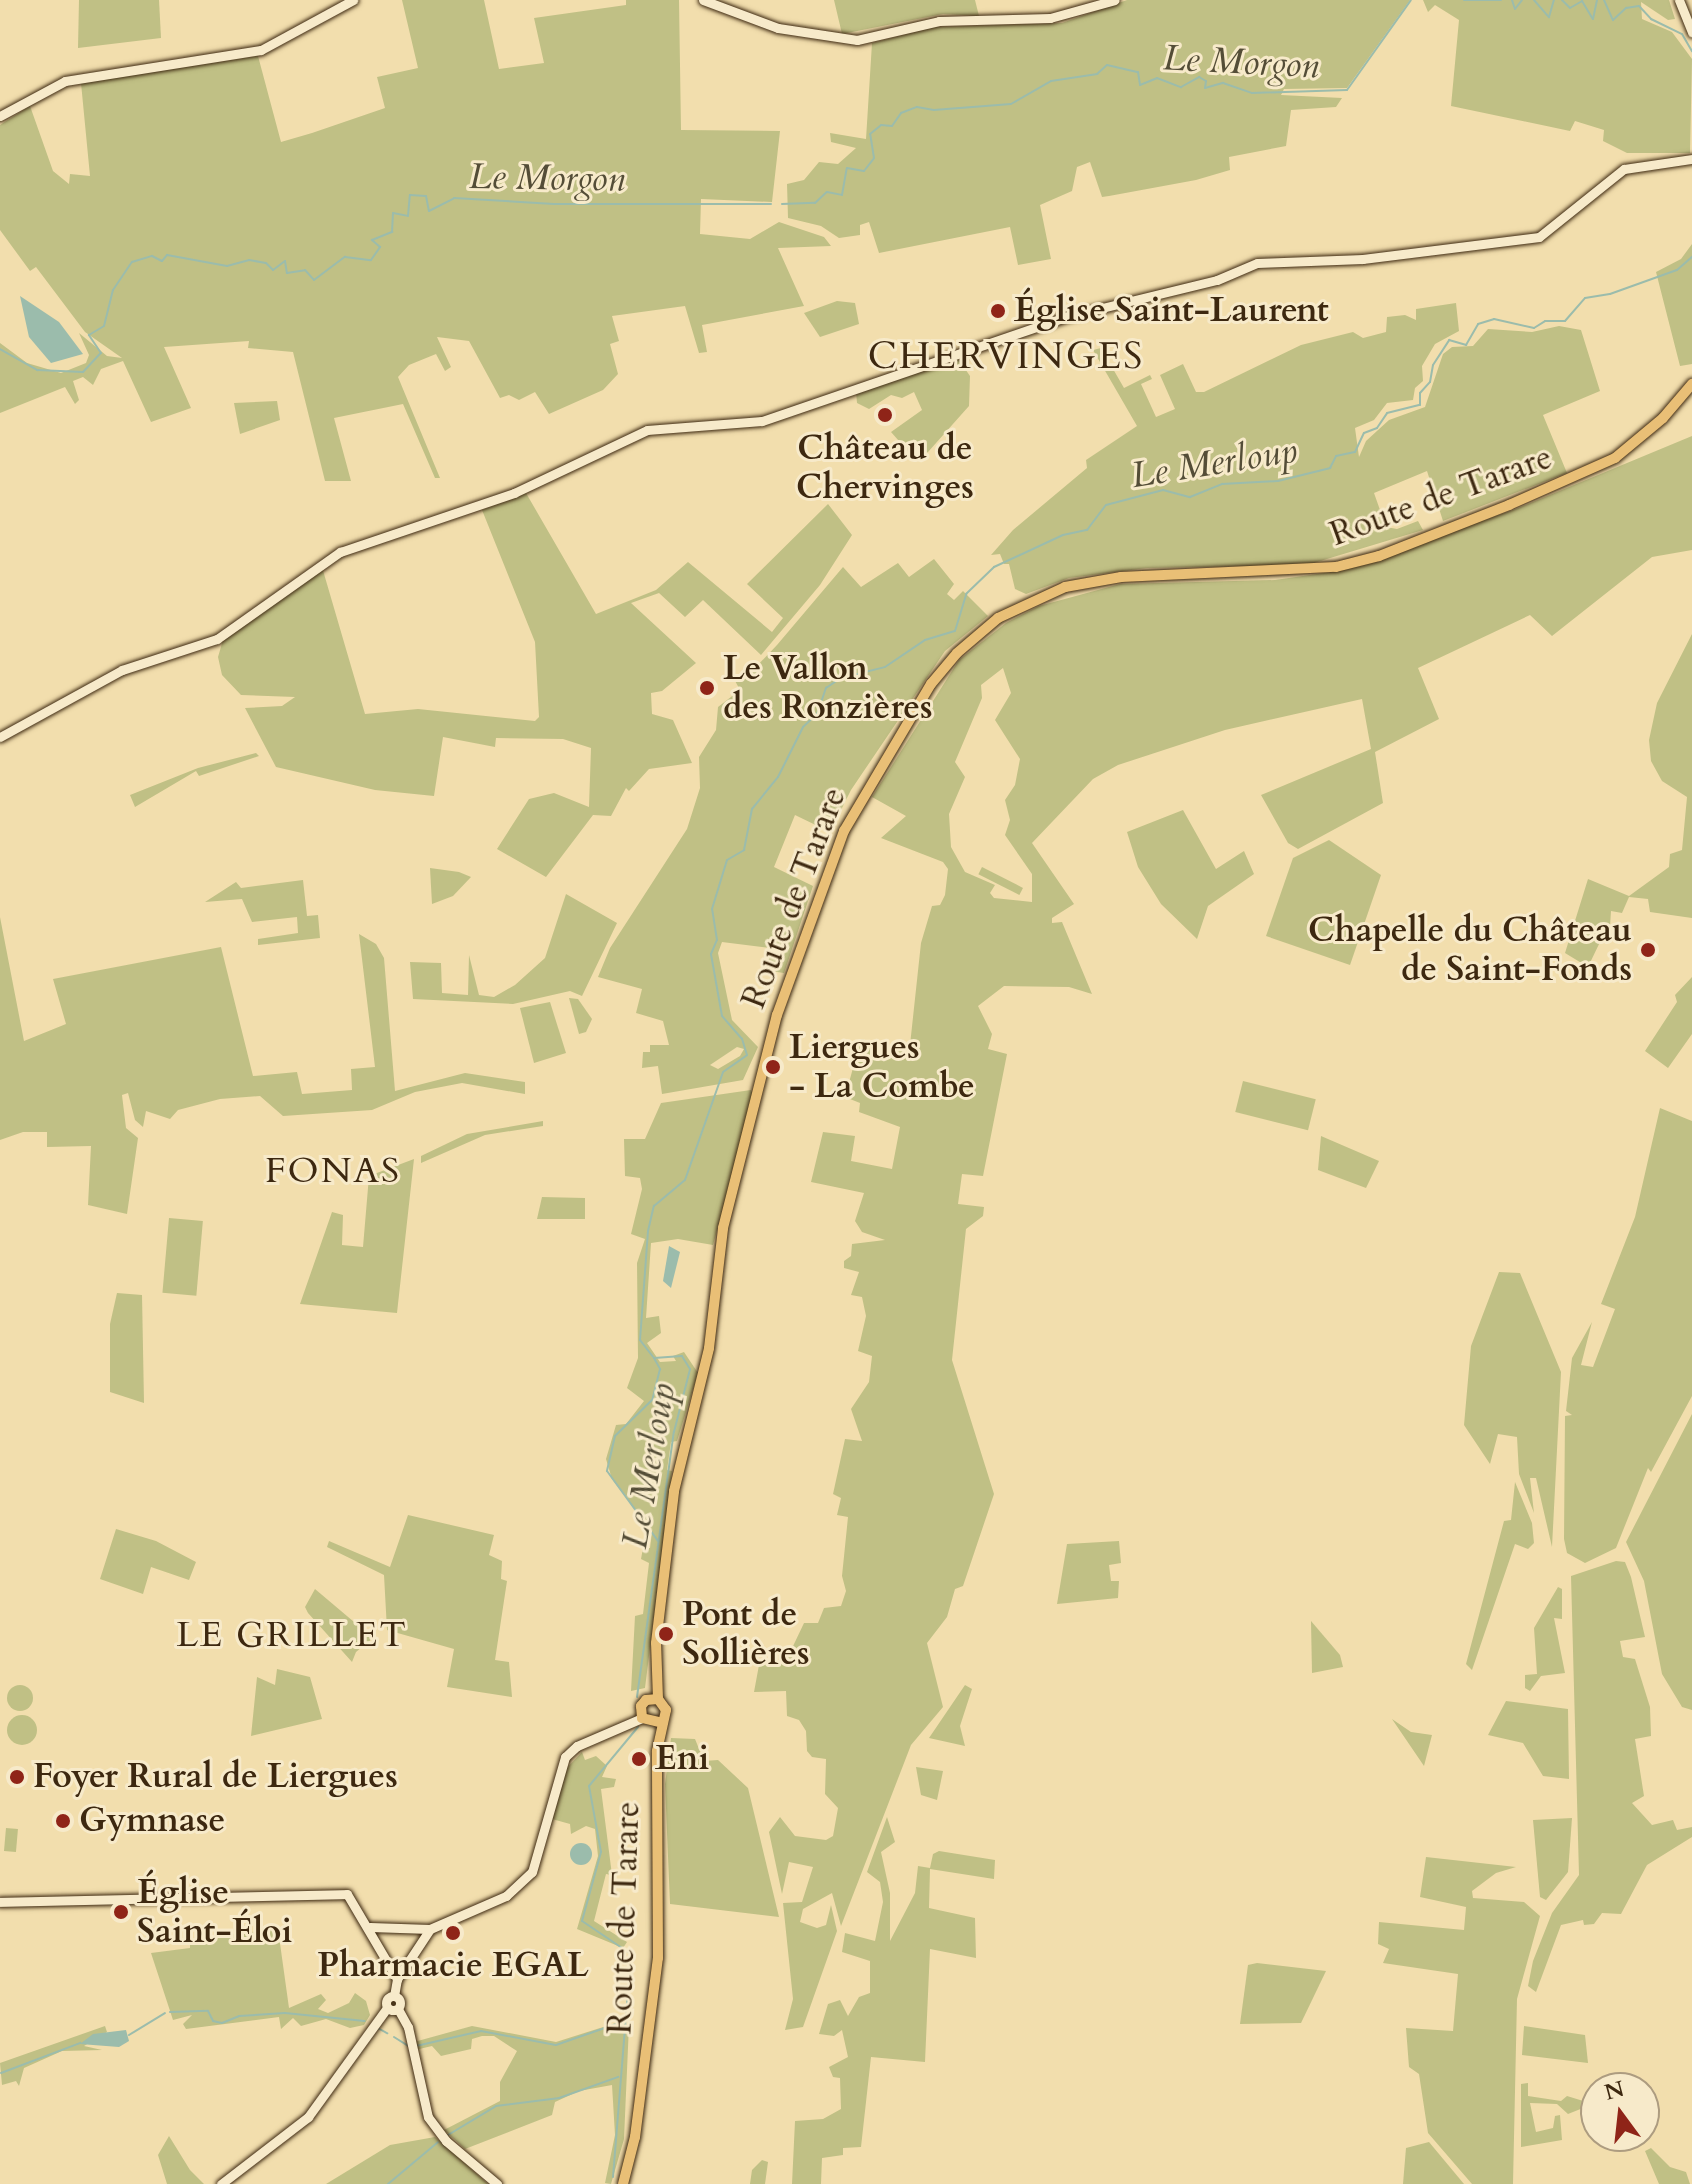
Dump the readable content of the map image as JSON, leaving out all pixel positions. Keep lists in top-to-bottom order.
{
  "streets": {
    "main road": ["Route de Tarare"]
  },
  "districts": ["CHERVINGES", "FONAS", "LE GRILLET"],
  "water": ["Le Morgon", "Le Merloup"],
  "places": [
    "Église Saint-Laurent",
    "Château de Chervinges",
    "Le Vallon des Ronzières",
    "Chapelle du Château de Saint-Fonds",
    "Liergues - La Combe",
    "Pont de Sollières",
    "Eni",
    "Foyer Rural de Liergues",
    "Gymnase",
    "Église Saint-Éloi",
    "Pharmacie EGAL"
  ],
  "north": "top"
}
